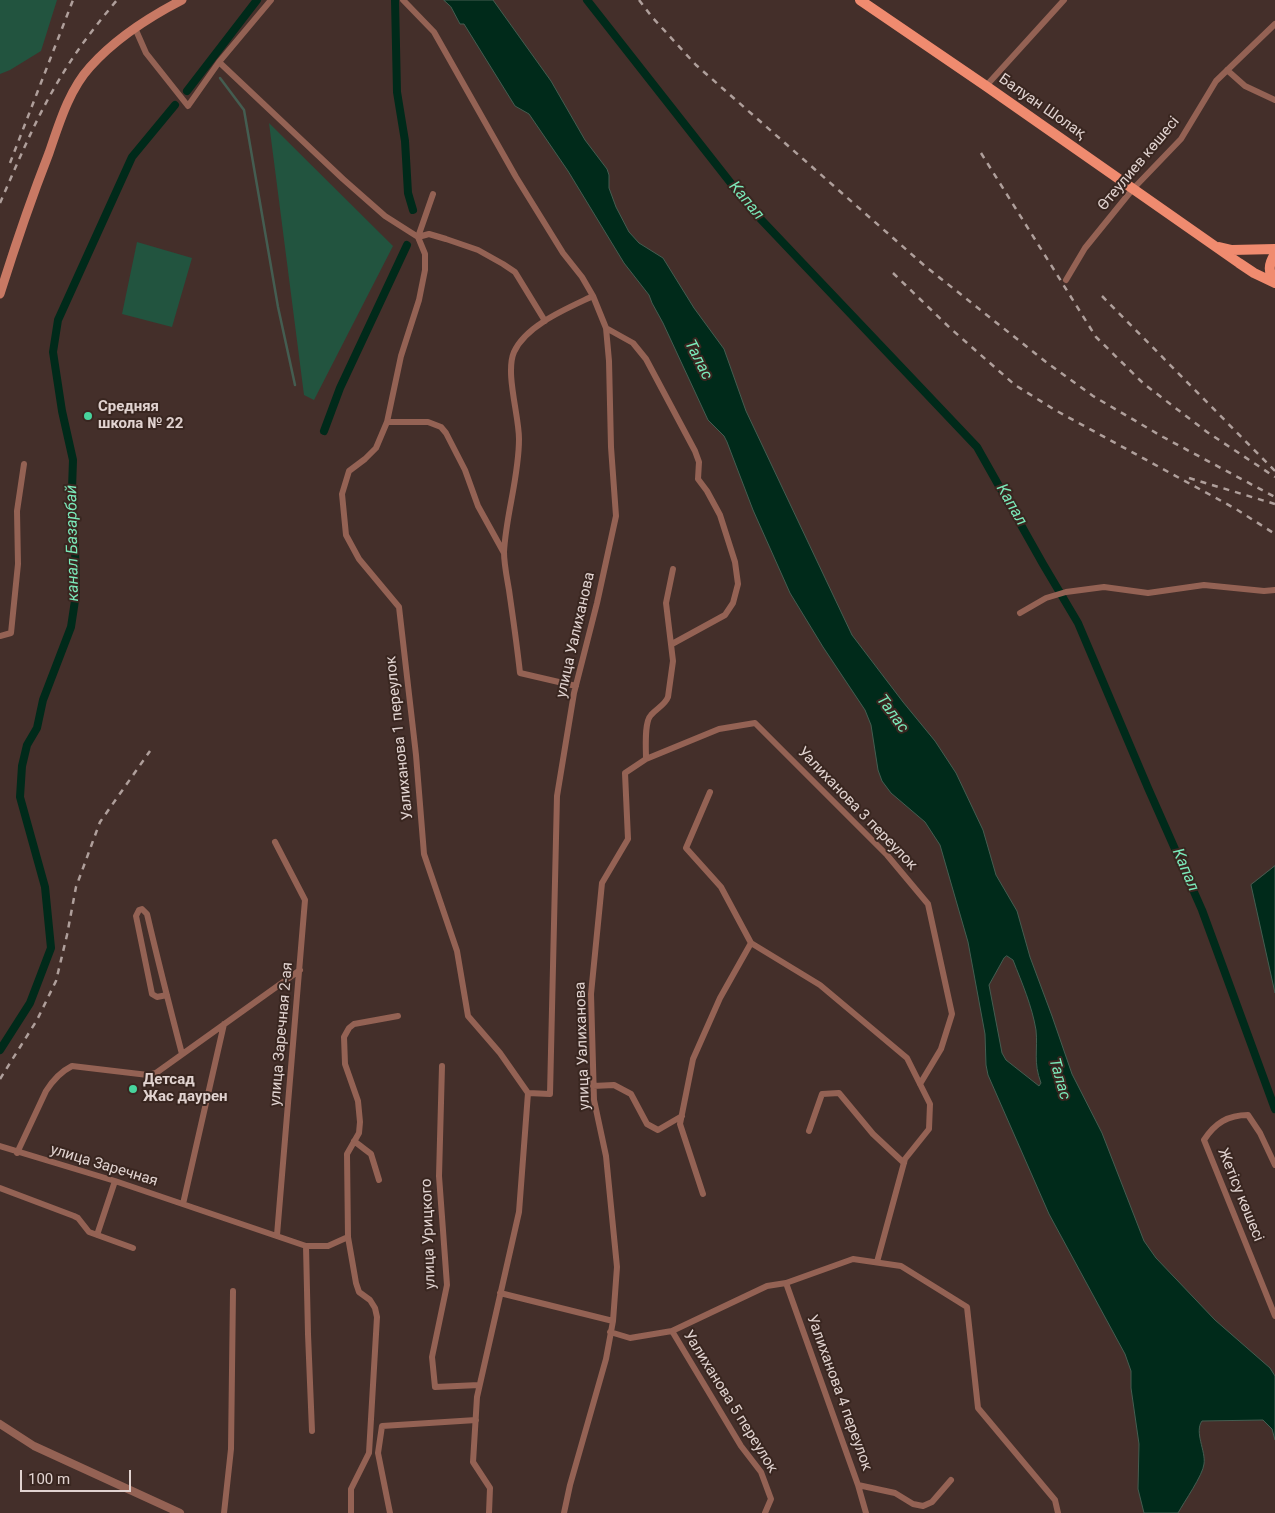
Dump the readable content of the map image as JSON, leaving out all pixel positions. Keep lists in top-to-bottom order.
{
  "streets": {
    "main road": ["Балуан Шолақ"],
    "street": [
      "Өтеулиев көшесі",
      "улица Уалиханова",
      "Уалиханова 1 переулок",
      "Уалиханова 3 переулок",
      "улица Заречная 2-ая",
      "улица Заречная",
      "Жетісу көшесі",
      "улица Урицкого",
      "Уалиханова 4 переулок",
      "Уалиханова 5 переулок"
    ]
  },
  "crossings": [
    ["Балуан Шолақ", "Өтеулиев көшесі"],
    ["улица Уалиханова", "Уалиханова 1 переулок"],
    ["улица Уалиханова", "Уалиханова 3 переулок"],
    ["улица Заречная 2-ая", "улица Заречная"]
  ],
  "water": ["Капал", "Талас", "канал Базарбай"],
  "places": ["Средняя школа № 22", "Детсад Жас даурен"],
  "scale_bar": "100 m"
}
